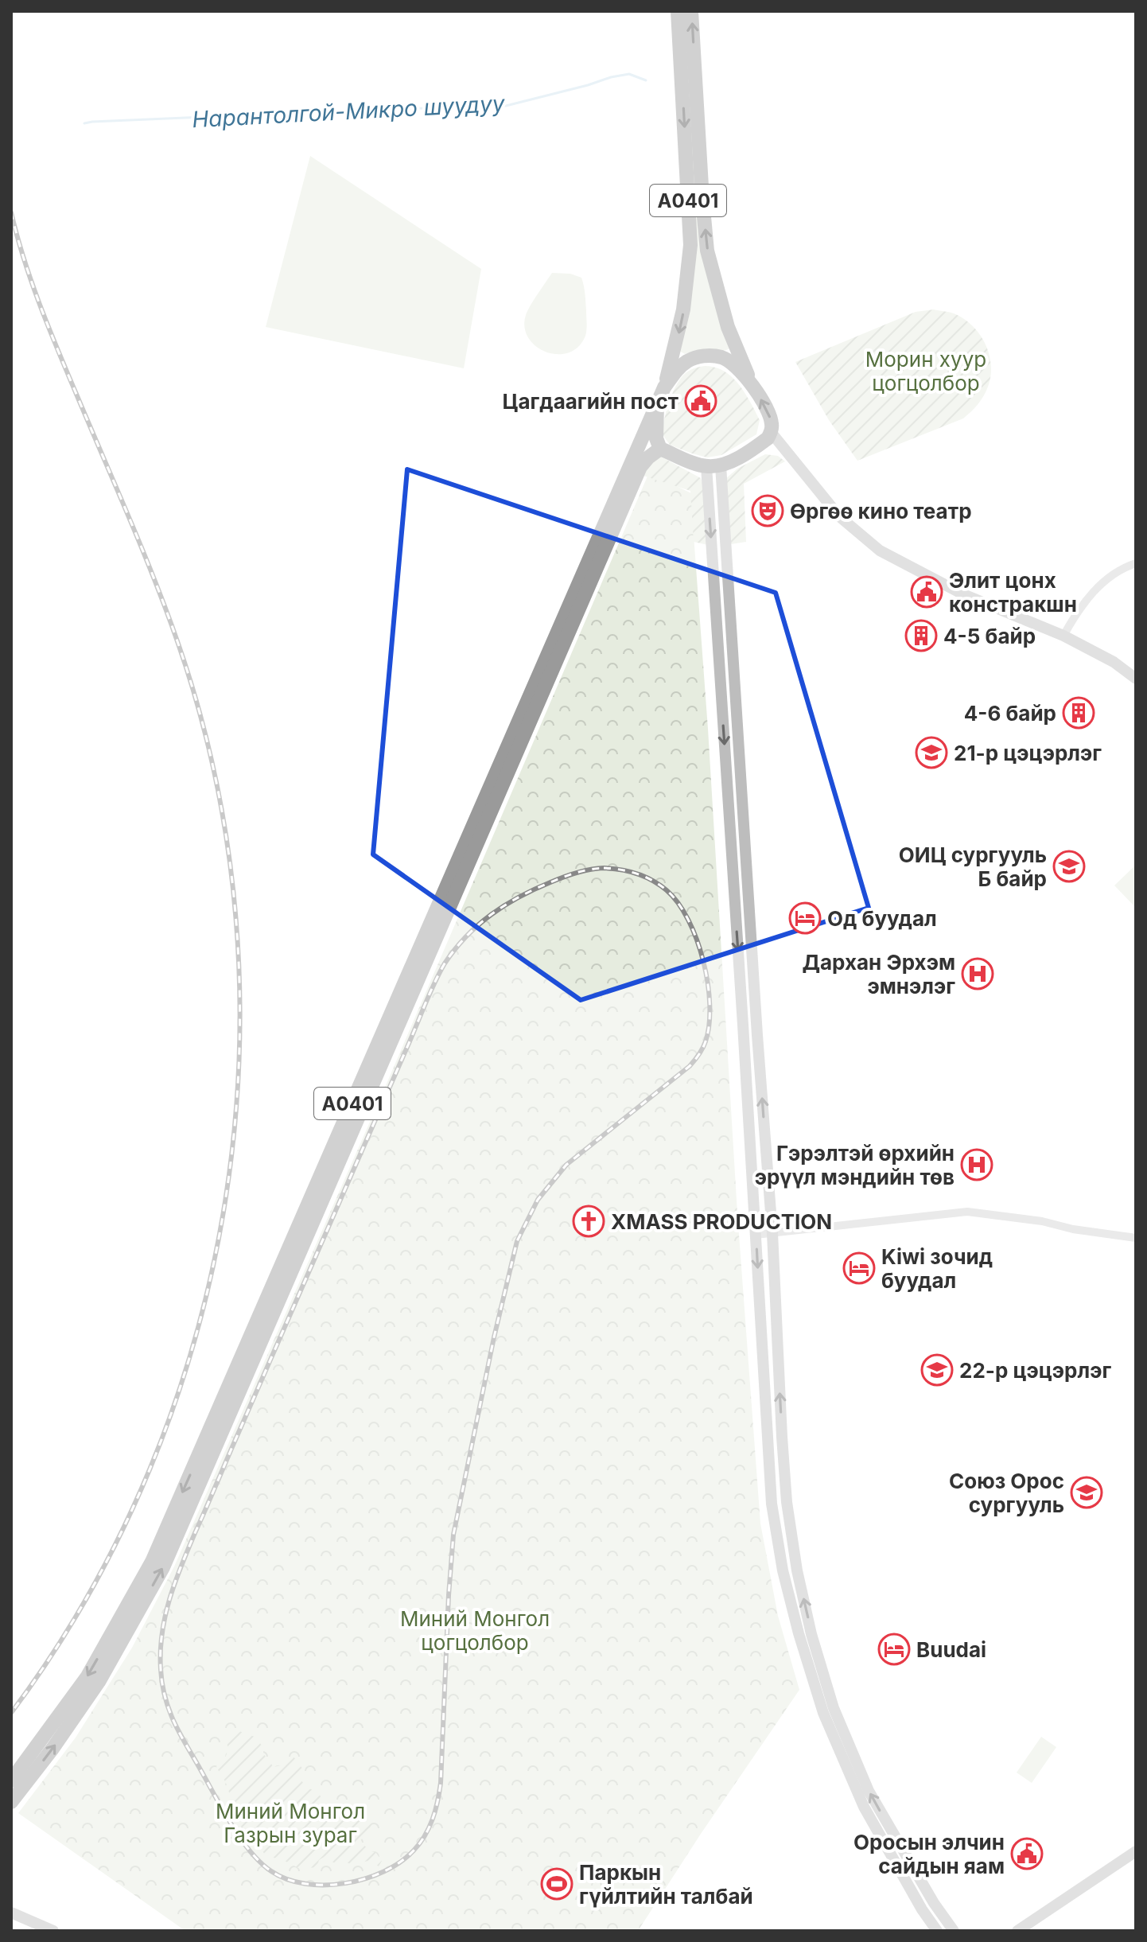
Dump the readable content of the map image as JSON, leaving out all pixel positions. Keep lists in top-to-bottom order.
{
  "streets": {
    "highway": ["A0401"]
  },
  "water": ["Нарантолгой-Микро шуудуу"],
  "parks": ["Морин хуур цогцолбор", "Миний Монгол цогцолбор", "Миний Монгол Газрын зураг"],
  "places": {
    "public building": ["Цагдаагийн пост", "Элит цонх констракшн", "Оросын элчин сайдын яам"],
    "theatre": ["Өргөө кино театр"],
    "building": ["4-5 байр", "4-6 байр"],
    "school or university": [
      "21-р цэцэрлэг",
      "ОИЦ сургууль Б байр",
      "22-р цэцэрлэг",
      "Союз Орос сургууль"
    ],
    "hotel": ["Од буудал", "Kiwi зочид буудал", "Buudai"],
    "hospital": ["Дархан Эрхэм эмнэлэг", "Гэрэлтэй өрхийн эрүүл мэндийн төв"],
    "church": ["XMASS PRODUCTION"],
    "sports": ["Паркын гүйлтийн талбай"]
  }
}
